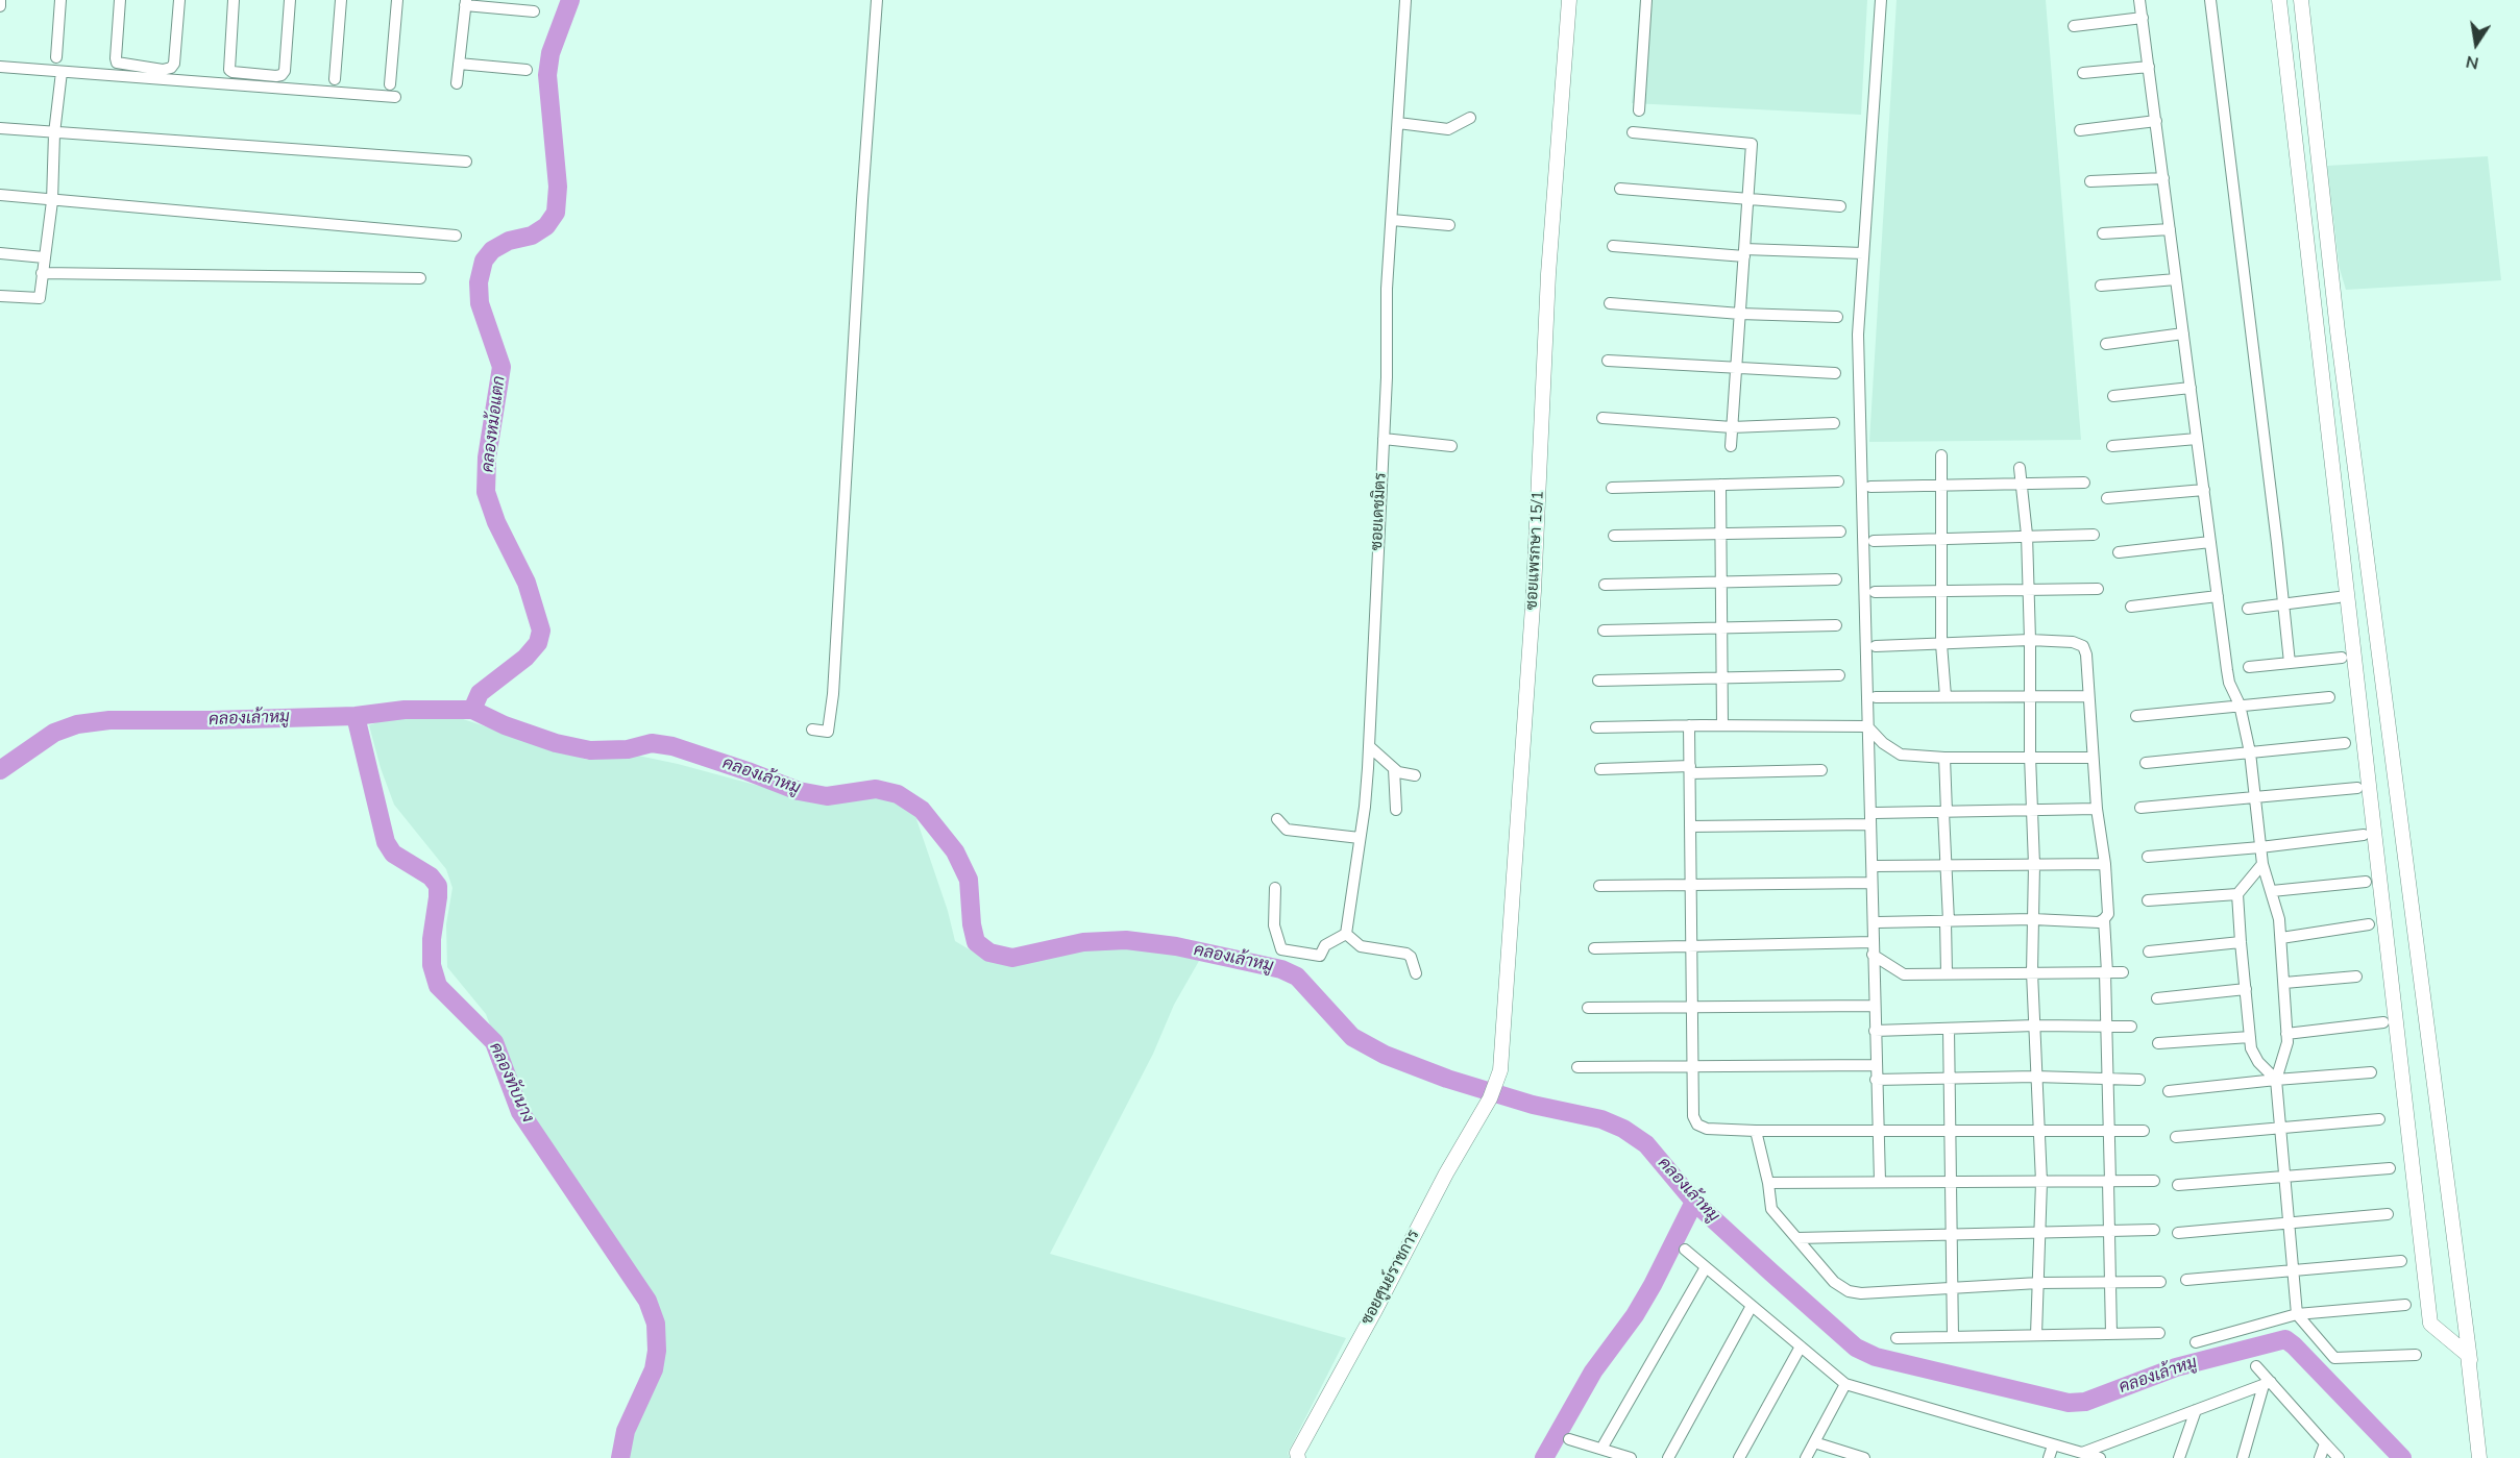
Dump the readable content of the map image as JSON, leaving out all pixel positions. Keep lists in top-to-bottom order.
{
  "streets": {
    "street": ["ซอยเดชมิตร", "ซอยแพรกษา 15/1", "ซอยศูนย์ราชการ"]
  },
  "crossings": [
    ["ซอยแพรกษา 15/1", "ซอยศูนย์ราชการ"]
  ],
  "water": ["คลองหม้อแตก", "คลองเล้าหมู", "คลองทับนาง"],
  "north": "bottom"
}
